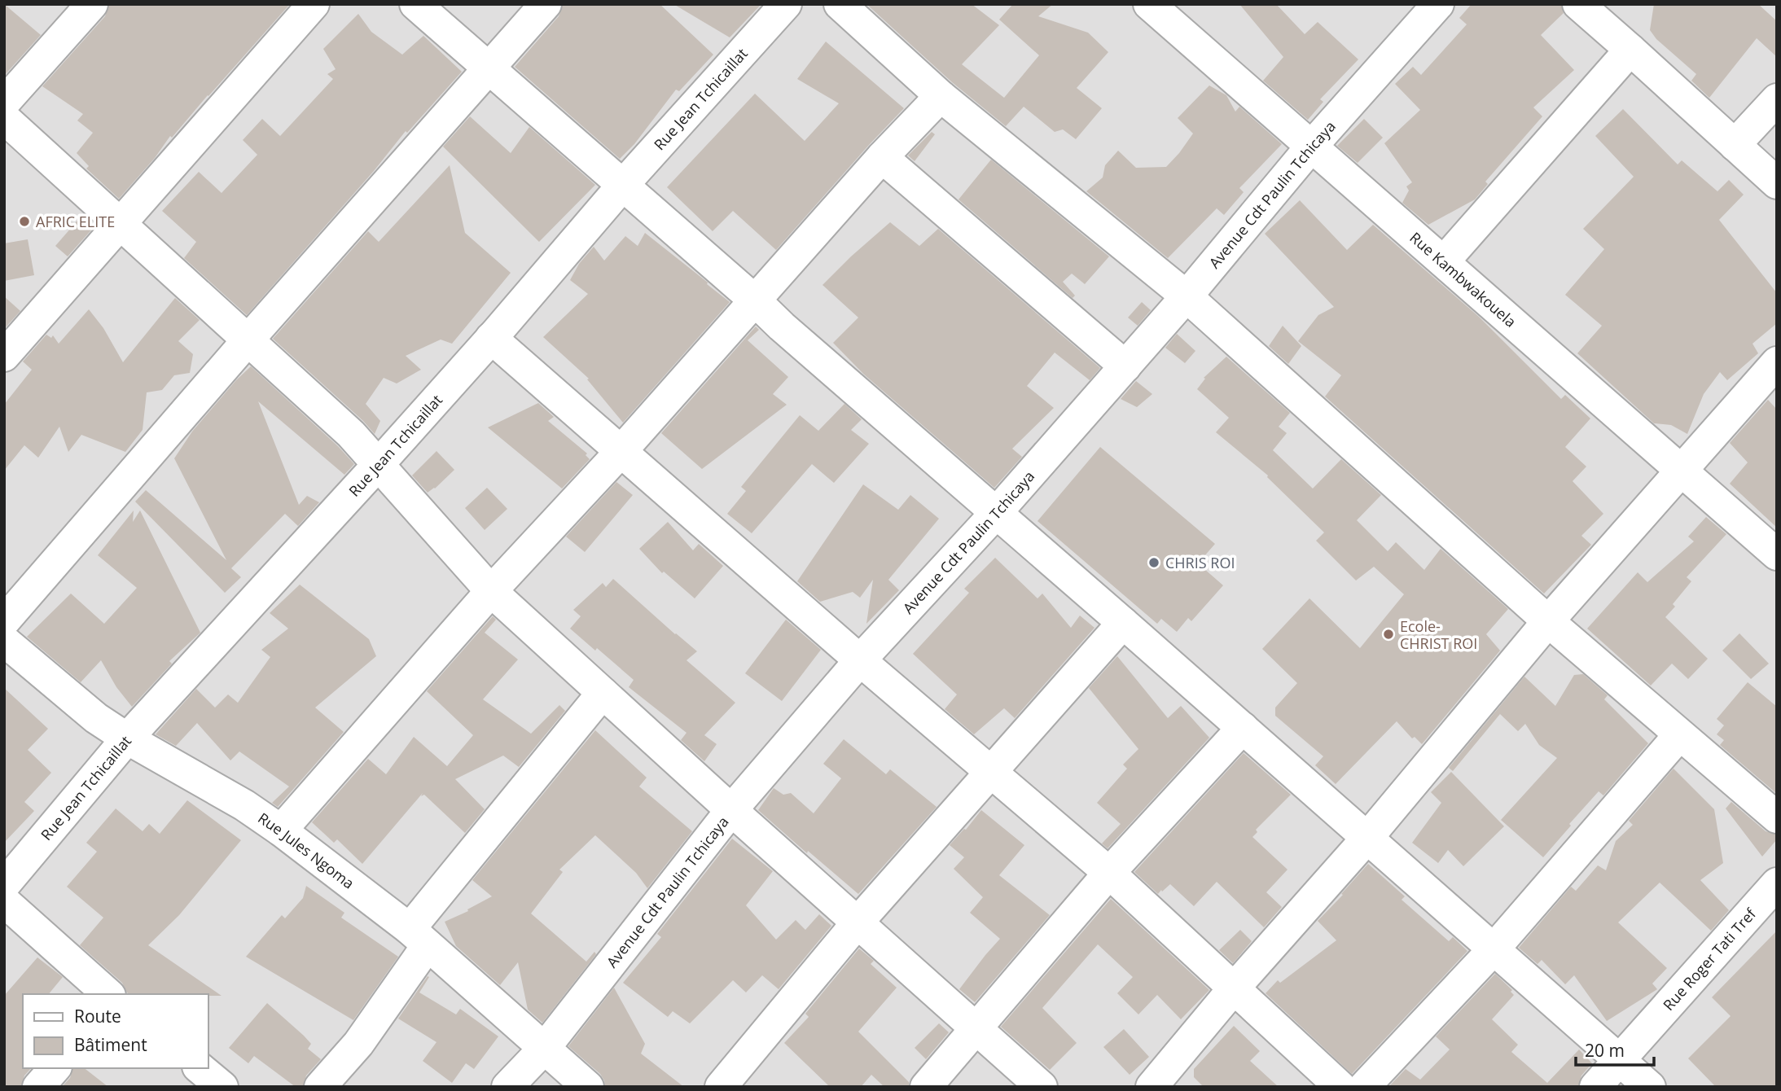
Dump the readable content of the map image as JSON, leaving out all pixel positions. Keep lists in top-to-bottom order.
{
  "streets": {
    "street": [
      "Rue Jean Tchicaillat",
      "Avenue Cdt Paulin Tchicaya",
      "Rue Kambwakouela",
      "Rue Jules Ngoma",
      "Rue Roger Tati Tref"
    ]
  },
  "crossings": [
    ["Rue Jean Tchicaillat", "Rue Jules Ngoma"],
    ["Avenue Cdt Paulin Tchicaya", "Rue Kambwakouela"],
    ["Avenue Cdt Paulin Tchicaya", "Rue Jules Ngoma"]
  ],
  "places": ["AFRIC ELITE", "CHRIS ROI", "Ecole- CHRIST ROI"],
  "legend": ["Route", "Bâtiment"],
  "scale_bar": "20 m"
}
